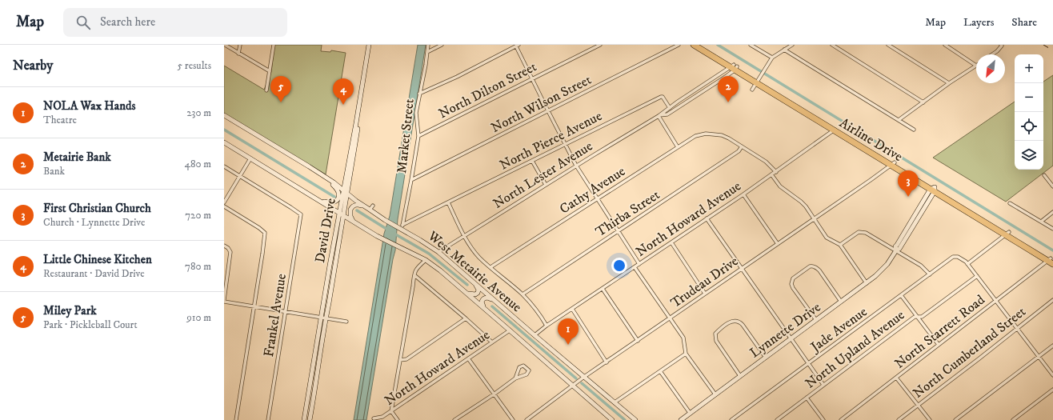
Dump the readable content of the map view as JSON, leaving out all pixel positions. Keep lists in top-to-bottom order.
{
  "streets": {
    "highway": ["Airline Drive"],
    "main road": ["David Drive", "West Metairie Avenue", "Lynnette Drive"],
    "street": [
      "North Dilton Street",
      "North Wilson Street",
      "Market Street",
      "North Pierce Avenue",
      "North Lester Avenue",
      "Cathy Avenue",
      "Thirba Street",
      "North Howard Avenue",
      "Trudeau Drive",
      "Frankel Avenue",
      "Jade Avenue",
      "North Starrett Road",
      "North Upland Avenue",
      "North Cumberland Street"
    ]
  },
  "crossings": [
    ["North Dilton Street", "Market Street"],
    ["North Wilson Street", "Market Street"],
    ["Market Street", "North Pierce Avenue"],
    ["Market Street", "West Metairie Avenue"],
    ["Airline Drive", "North Lester Avenue"],
    ["Airline Drive", "North Howard Avenue"],
    ["Airline Drive", "Trudeau Drive"],
    ["Airline Drive", "Lynnette Drive"],
    ["Airline Drive", "North Starrett Road"],
    ["North Pierce Avenue", "North Lester Avenue"],
    ["North Pierce Avenue", "West Metairie Avenue"],
    ["North Lester Avenue", "West Metairie Avenue"],
    ["Cathy Avenue", "Thirba Street"],
    ["North Howard Avenue", "West Metairie Avenue"],
    ["David Drive", "West Metairie Avenue"],
    ["West Metairie Avenue", "Trudeau Drive"]
  ],
  "north": "bottom left",
  "page": {
    "header": "Map",
    "search": "Search here",
    "nav": ["Map", "Layers", "Share"],
    "heading": ["Nearby", "5 results"],
    "map_buttons": ["+", "−"],
    "pins": [
      "2",
      "5",
      "4",
      "3",
      "1"
    ],
    "list": [
      {
        "mark": "1",
        "name": "NOLA Wax Hands",
        "note": "Theatre",
        "value": "230 m"
      },
      {
        "mark": "2",
        "name": "Metairie Bank",
        "note": "Bank",
        "value": "480 m"
      },
      {
        "mark": "3",
        "name": "First Christian Church",
        "note": "Church · Lynnette Drive",
        "value": "720 m"
      },
      {
        "mark": "4",
        "name": "Little Chinese Kitchen",
        "note": "Restaurant · David Drive",
        "value": "780 m"
      },
      {
        "mark": "5",
        "name": "Miley Park",
        "note": "Park · Pickleball Court",
        "value": "910 m"
      }
    ]
  }
}
